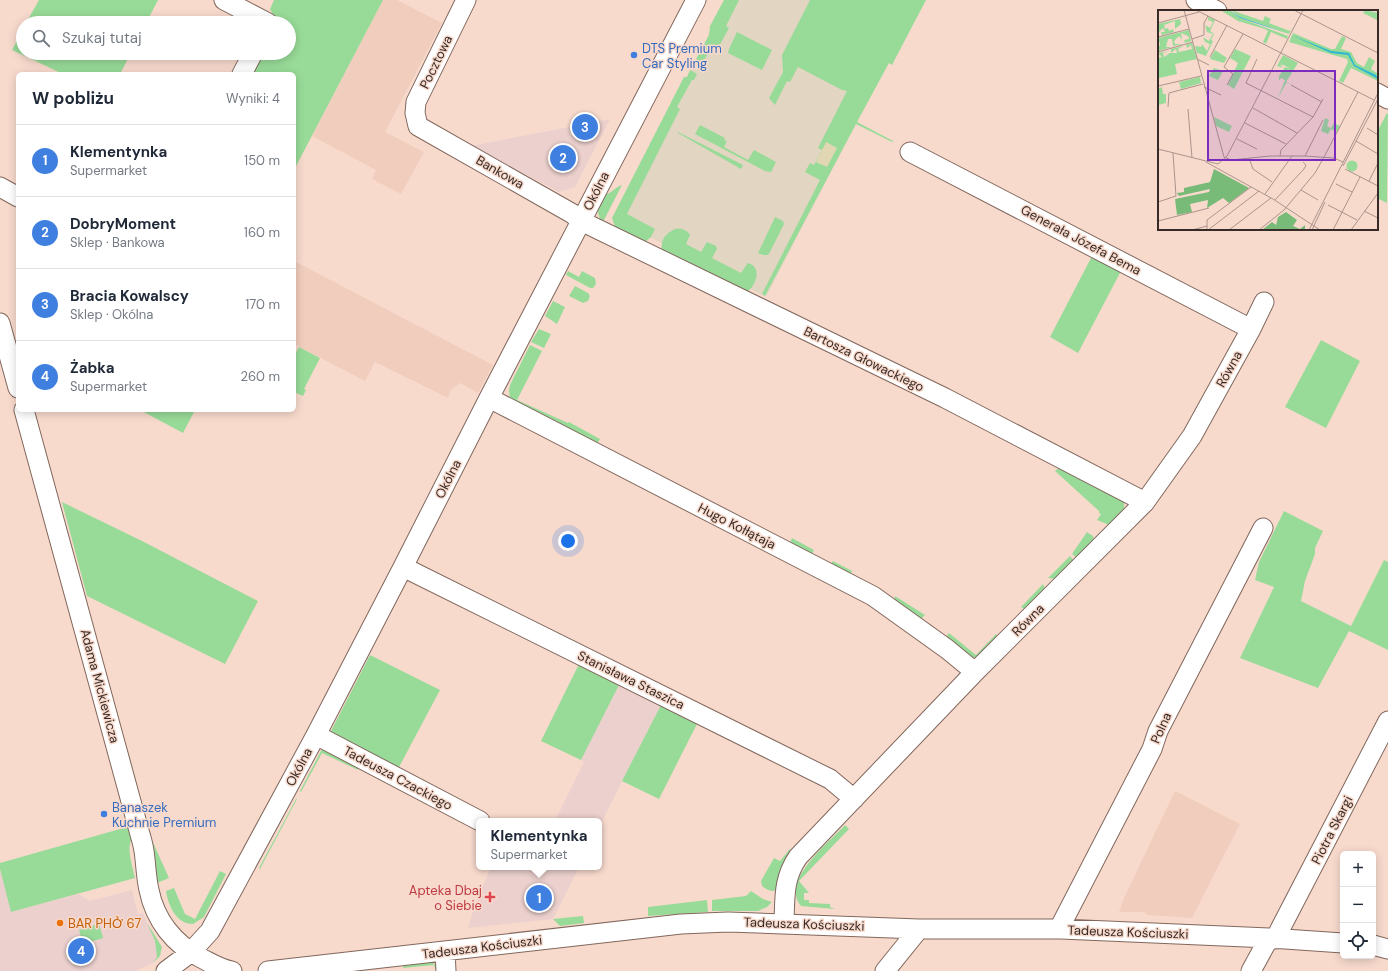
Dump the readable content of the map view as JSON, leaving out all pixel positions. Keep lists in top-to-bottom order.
{
  "streets": {
    "street": [
      "Pocztowa",
      "Bankowa",
      "Okólna",
      "Generała Józefa Bema",
      "Bartosza Głowackiego",
      "Równa",
      "Hugo Kołłątaja",
      "Stanisława Staszica",
      "Adama Mickiewicza",
      "Polna",
      "Tadeusza Czackiego",
      "Piotra Skargi",
      "Tadeusza Kościuszki"
    ]
  },
  "crossings": [
    ["Pocztowa", "Bankowa"],
    ["Bankowa", "Okólna"],
    ["Bankowa", "Bartosza Głowackiego"],
    ["Okólna", "Bartosza Głowackiego"],
    ["Okólna", "Hugo Kołłątaja"],
    ["Okólna", "Stanisława Staszica"],
    ["Okólna", "Adama Mickiewicza"],
    ["Okólna", "Tadeusza Czackiego"],
    ["Generała Józefa Bema", "Równa"],
    ["Bartosza Głowackiego", "Równa"],
    ["Równa", "Hugo Kołłątaja"],
    ["Równa", "Stanisława Staszica"],
    ["Równa", "Tadeusza Kościuszki"],
    ["Polna", "Tadeusza Kościuszki"],
    ["Piotra Skargi", "Tadeusza Kościuszki"]
  ],
  "places": {
    "other": ["DTS Premium Car Styling", "Banaszek Kuchnie Premium", "BAR PHỞ 67"],
    "health": ["Apteka Dbaj o Siebie"]
  },
  "page": {
    "search": "Szukaj tutaj",
    "heading": ["W pobliżu", "Wyniki: 4"],
    "pins": [
      "3",
      "2",
      "1",
      "4"
    ],
    "list": [
      {
        "mark": "1",
        "name": "Klementynka",
        "note": "Supermarket",
        "value": "150 m"
      },
      {
        "mark": "2",
        "name": "DobryMoment",
        "note": "Sklep · Bankowa",
        "value": "160 m"
      },
      {
        "mark": "3",
        "name": "Bracia Kowalscy",
        "note": "Sklep · Okólna",
        "value": "170 m"
      },
      {
        "mark": "4",
        "name": "Żabka",
        "note": "Supermarket",
        "value": "260 m"
      }
    ],
    "popup": ["Klementynka", "Supermarket"],
    "map_buttons": ["+", "−"]
  }
}
